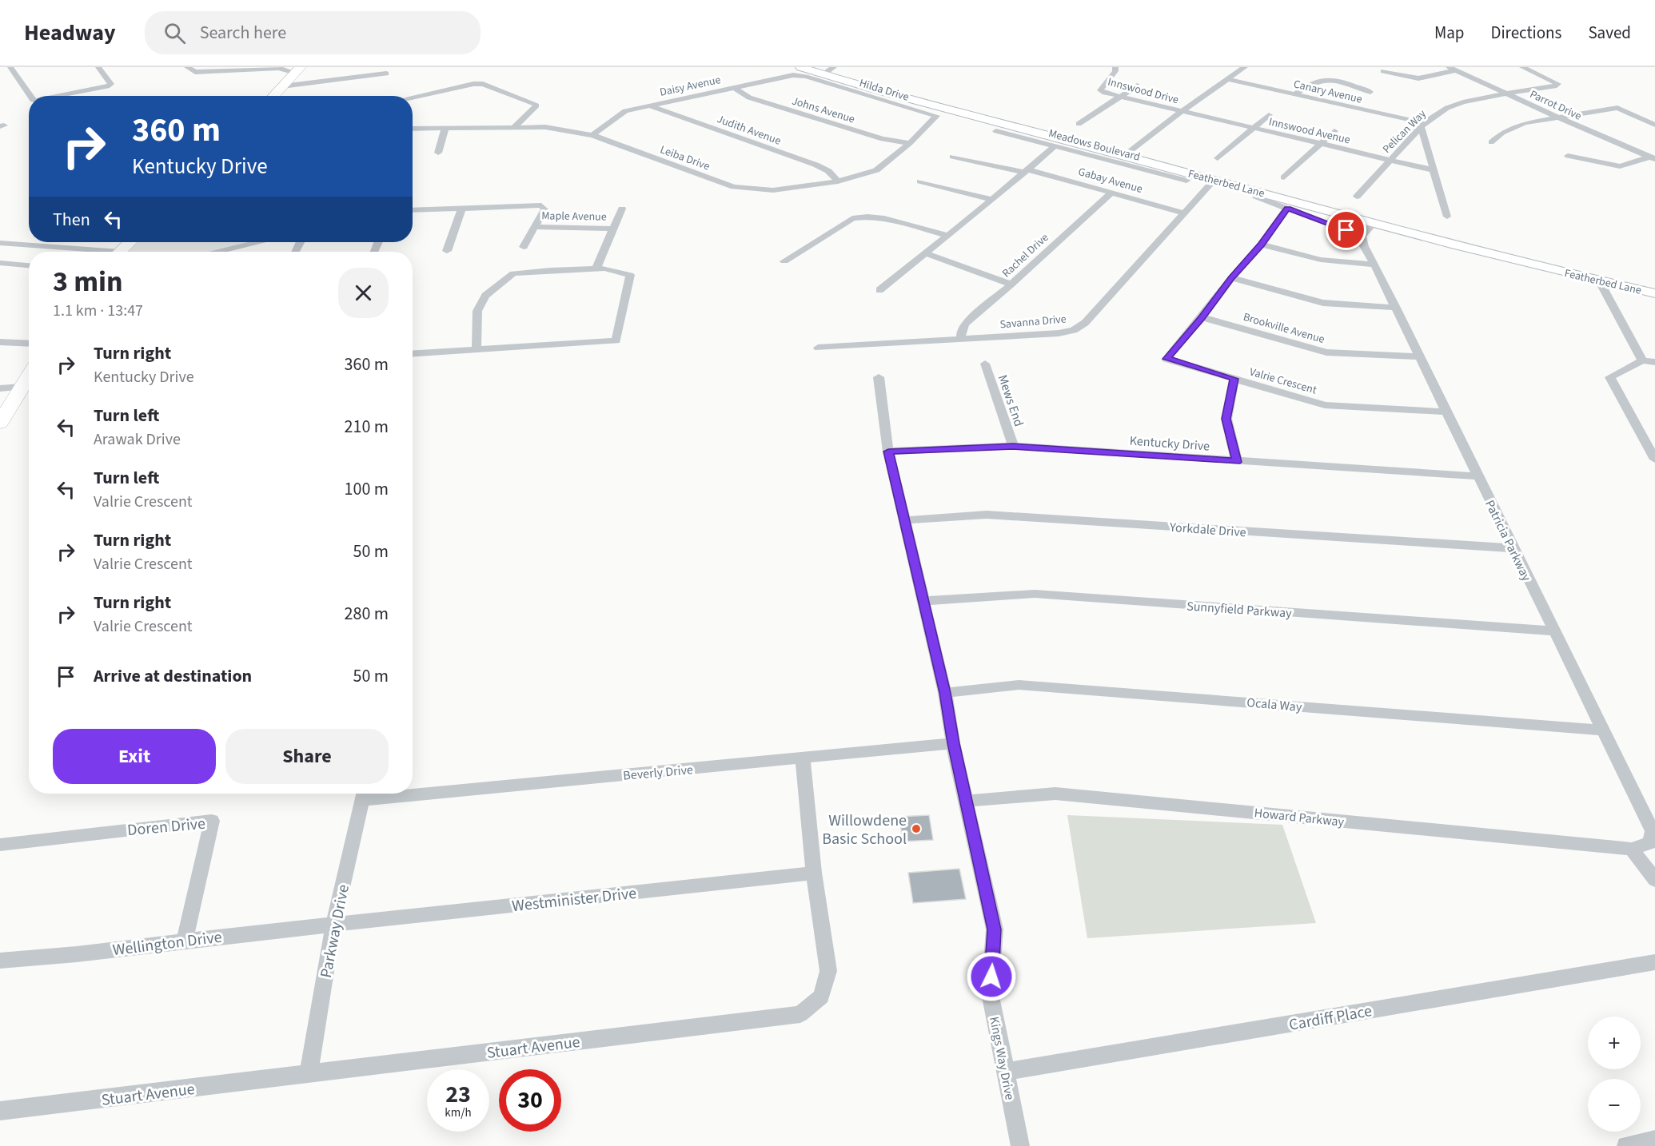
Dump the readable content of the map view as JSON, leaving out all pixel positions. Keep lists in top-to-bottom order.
{
  "streets": {
    "main road": ["Featherbed Lane"],
    "street": [
      "Daisy Avenue",
      "Hilda Drive",
      "Innswood Drive",
      "Canary Avenue",
      "Parrot Drive",
      "Johns Avenue",
      "Judith Avenue",
      "Innswood Avenue",
      "Pelican Way",
      "Meadows Boulevard",
      "Leiba Drive",
      "Gabay Avenue",
      "Maple Avenue",
      "Rachel Drive",
      "Savanna Drive",
      "Brookville Avenue",
      "Valrie Crescent",
      "Mews End",
      "Kentucky Drive",
      "Yorkdale Drive",
      "Patricia Parkway",
      "Sunnyfield Parkway",
      "Ocala Way",
      "Beverly Drive",
      "Howard Parkway",
      "Doren Drive",
      "Westminister Drive",
      "Parkway Drive",
      "Wellington Drive",
      "Cardiff Place",
      "Stuart Avenue",
      "Kings Way Drive"
    ]
  },
  "crossings": [
    ["Daisy Avenue", "Hilda Drive"],
    ["Daisy Avenue", "Johns Avenue"],
    ["Daisy Avenue", "Judith Avenue"],
    ["Daisy Avenue", "Leiba Drive"],
    ["Daisy Avenue", "Featherbed Lane"],
    ["Hilda Drive", "Leiba Drive"],
    ["Hilda Drive", "Featherbed Lane"],
    ["Innswood Drive", "Innswood Avenue"],
    ["Canary Avenue", "Pelican Way"],
    ["Parrot Drive", "Pelican Way"],
    ["Johns Avenue", "Leiba Drive"],
    ["Judith Avenue", "Leiba Drive"],
    ["Innswood Avenue", "Pelican Way"],
    ["Gabay Avenue", "Rachel Drive"],
    ["Gabay Avenue", "Savanna Drive"],
    ["Featherbed Lane", "Savanna Drive"],
    ["Rachel Drive", "Savanna Drive"],
    ["Brookville Avenue", "Valrie Crescent"],
    ["Brookville Avenue", "Patricia Parkway"],
    ["Valrie Crescent", "Patricia Parkway"],
    ["Mews End", "Kentucky Drive"],
    ["Kentucky Drive", "Patricia Parkway"],
    ["Kentucky Drive", "Kings Way Drive"],
    ["Yorkdale Drive", "Patricia Parkway"],
    ["Yorkdale Drive", "Kings Way Drive"],
    ["Patricia Parkway", "Sunnyfield Parkway"],
    ["Patricia Parkway", "Ocala Way"],
    ["Patricia Parkway", "Howard Parkway"],
    ["Sunnyfield Parkway", "Kings Way Drive"],
    ["Ocala Way", "Kings Way Drive"],
    ["Beverly Drive", "Stuart Avenue"],
    ["Beverly Drive", "Kings Way Drive"],
    ["Howard Parkway", "Kings Way Drive"],
    ["Doren Drive", "Wellington Drive"],
    ["Westminister Drive", "Parkway Drive"],
    ["Westminister Drive", "Wellington Drive"],
    ["Westminister Drive", "Stuart Avenue"],
    ["Parkway Drive", "Wellington Drive"],
    ["Parkway Drive", "Stuart Avenue"],
    ["Cardiff Place", "Kings Way Drive"]
  ],
  "places": ["Willowdene Basic School"],
  "page": {
    "header": "Headway",
    "search": "Search here",
    "nav": ["Map", "Directions", "Saved"],
    "turn": ["360 m", "Kentucky Drive"],
    "then": "Then",
    "heading": ["3 min", "1.1 km · 13:47"],
    "list": [
      {
        "name": "Turn right",
        "note": "Kentucky Drive",
        "value": "360 m"
      },
      {
        "name": "Turn left",
        "note": "Arawak Drive",
        "value": "210 m"
      },
      {
        "name": "Turn left",
        "note": "Valrie Crescent",
        "value": "100 m"
      },
      {
        "name": "Turn right",
        "note": "Valrie Crescent",
        "value": "50 m"
      },
      {
        "name": "Turn right",
        "note": "Valrie Crescent",
        "value": "280 m"
      },
      {
        "name": "Arrive at destination",
        "value": "50 m"
      }
    ],
    "buttons": ["Exit", "Share"],
    "map_buttons": ["+", "−"],
    "speed": "23 km/h",
    "limit": "30"
  }
}
